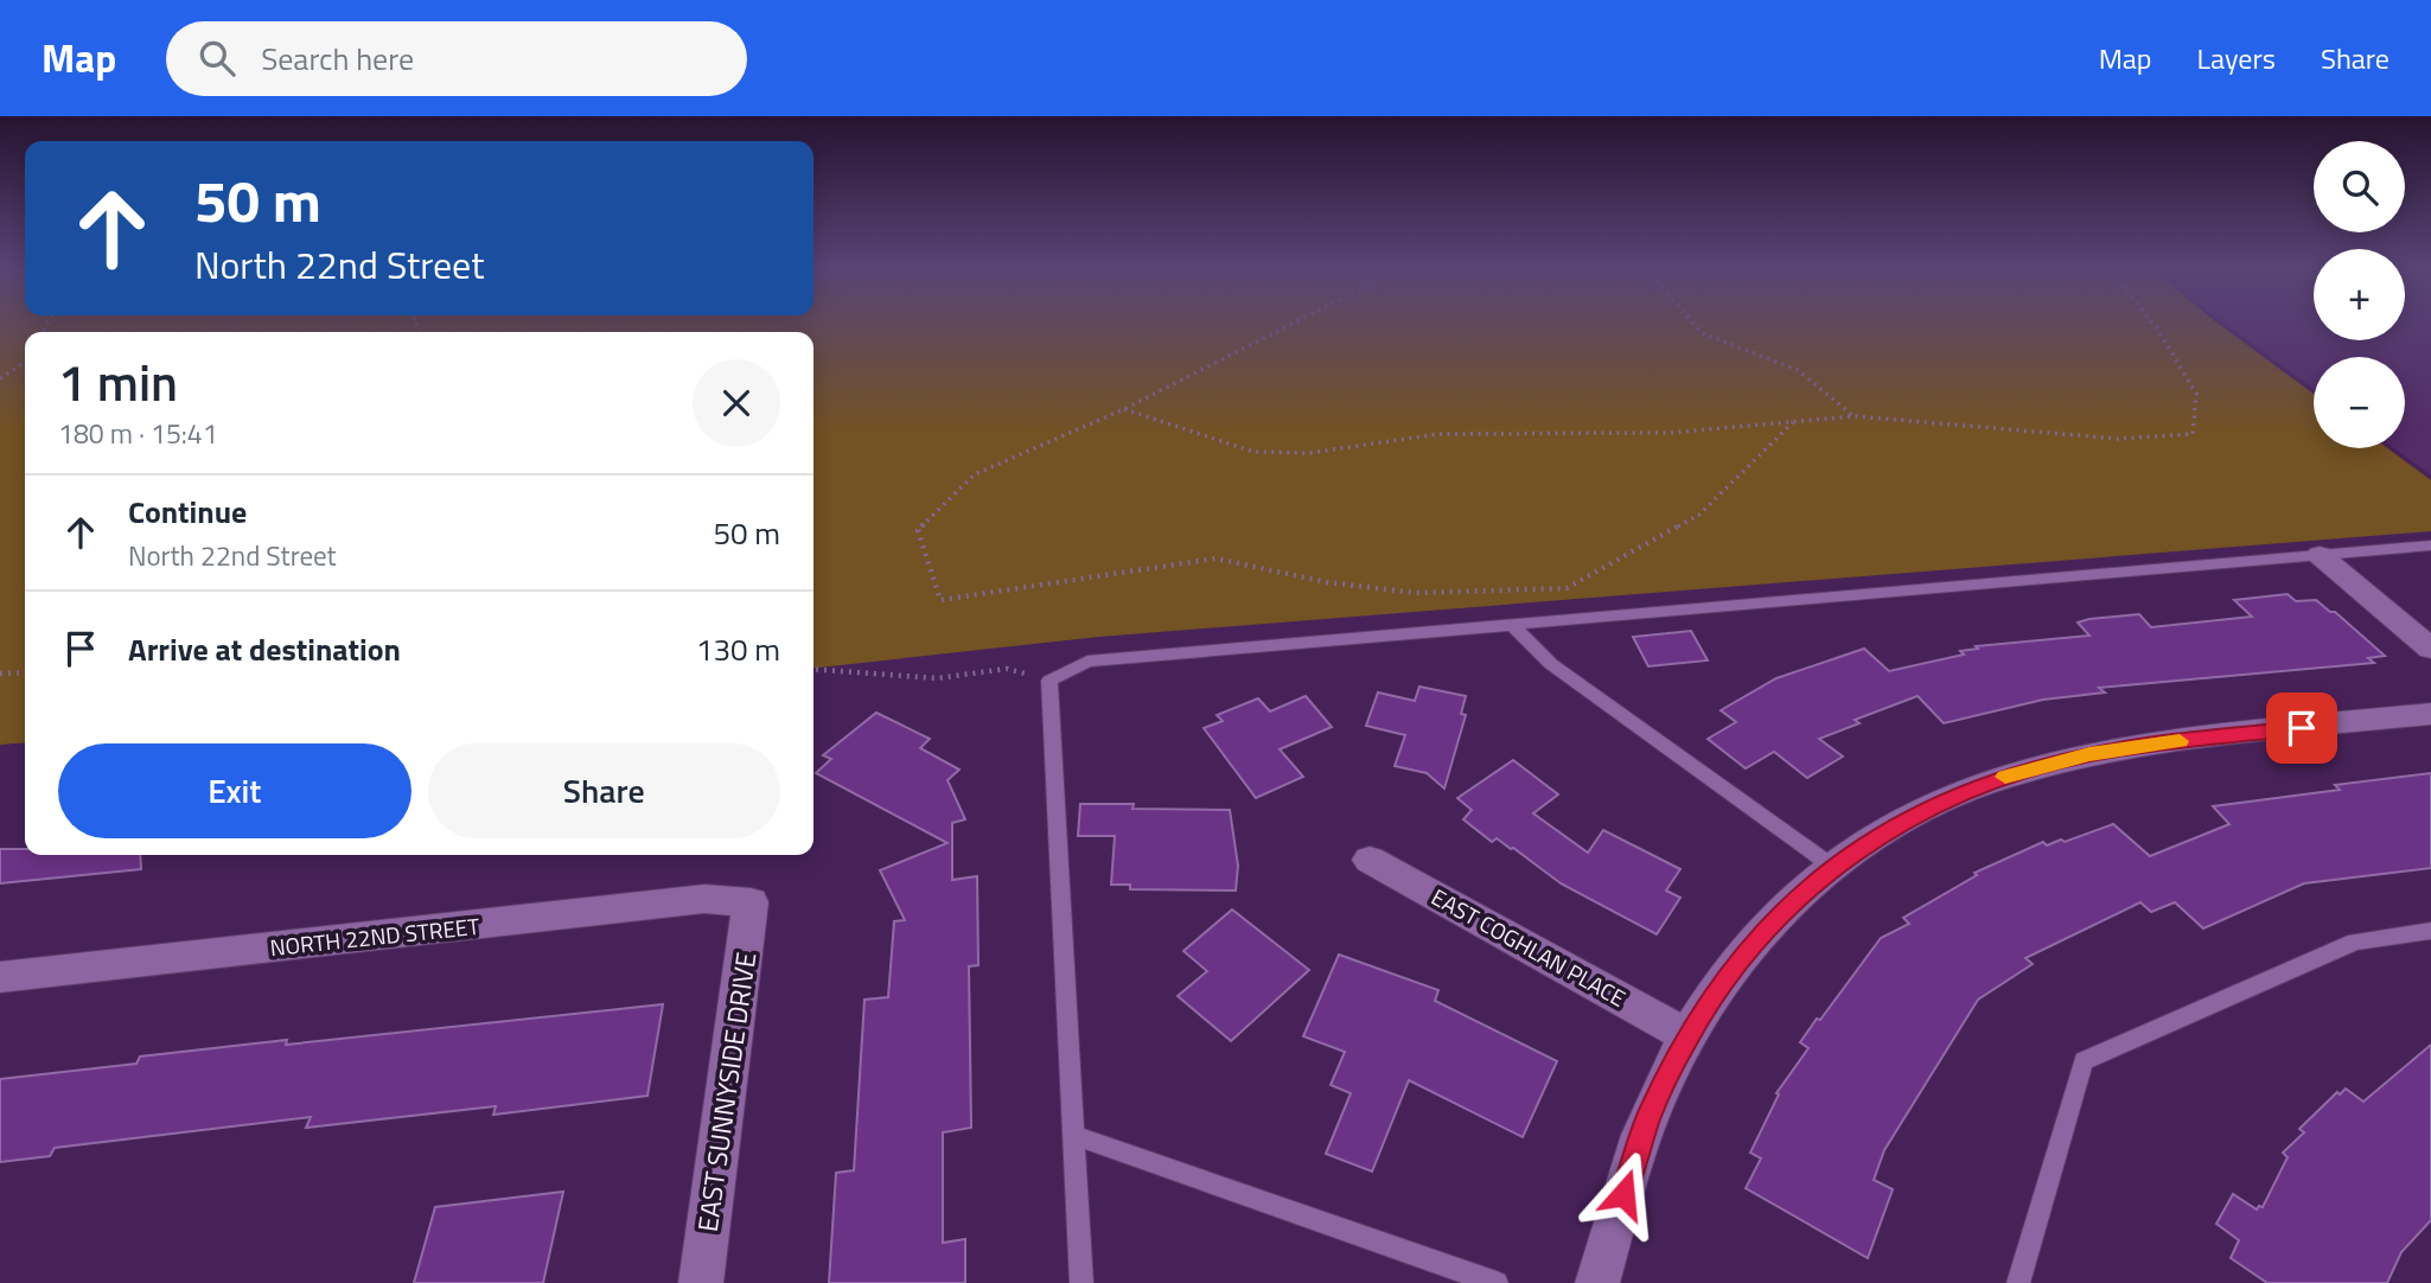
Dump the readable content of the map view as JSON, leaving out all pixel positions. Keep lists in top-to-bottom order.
{
  "streets": {
    "street": ["NORTH 22ND STREET", "EAST COGHLAN PLACE", "EAST SUNNYSIDE DRIVE"]
  },
  "crossings": [
    ["NORTH 22ND STREET", "EAST SUNNYSIDE DRIVE"]
  ],
  "page": {
    "header": "Map",
    "search": "Search here",
    "nav": ["Map", "Layers", "Share"],
    "map_buttons": ["+", "−"],
    "turn": ["50 m", "North 22nd Street"],
    "heading": ["1 min", "180 m · 15:41"],
    "list": [
      {
        "name": "Continue",
        "note": "North 22nd Street",
        "value": "50 m"
      },
      {
        "name": "Arrive at destination",
        "value": "130 m"
      }
    ],
    "buttons": ["Exit", "Share"]
  }
}
